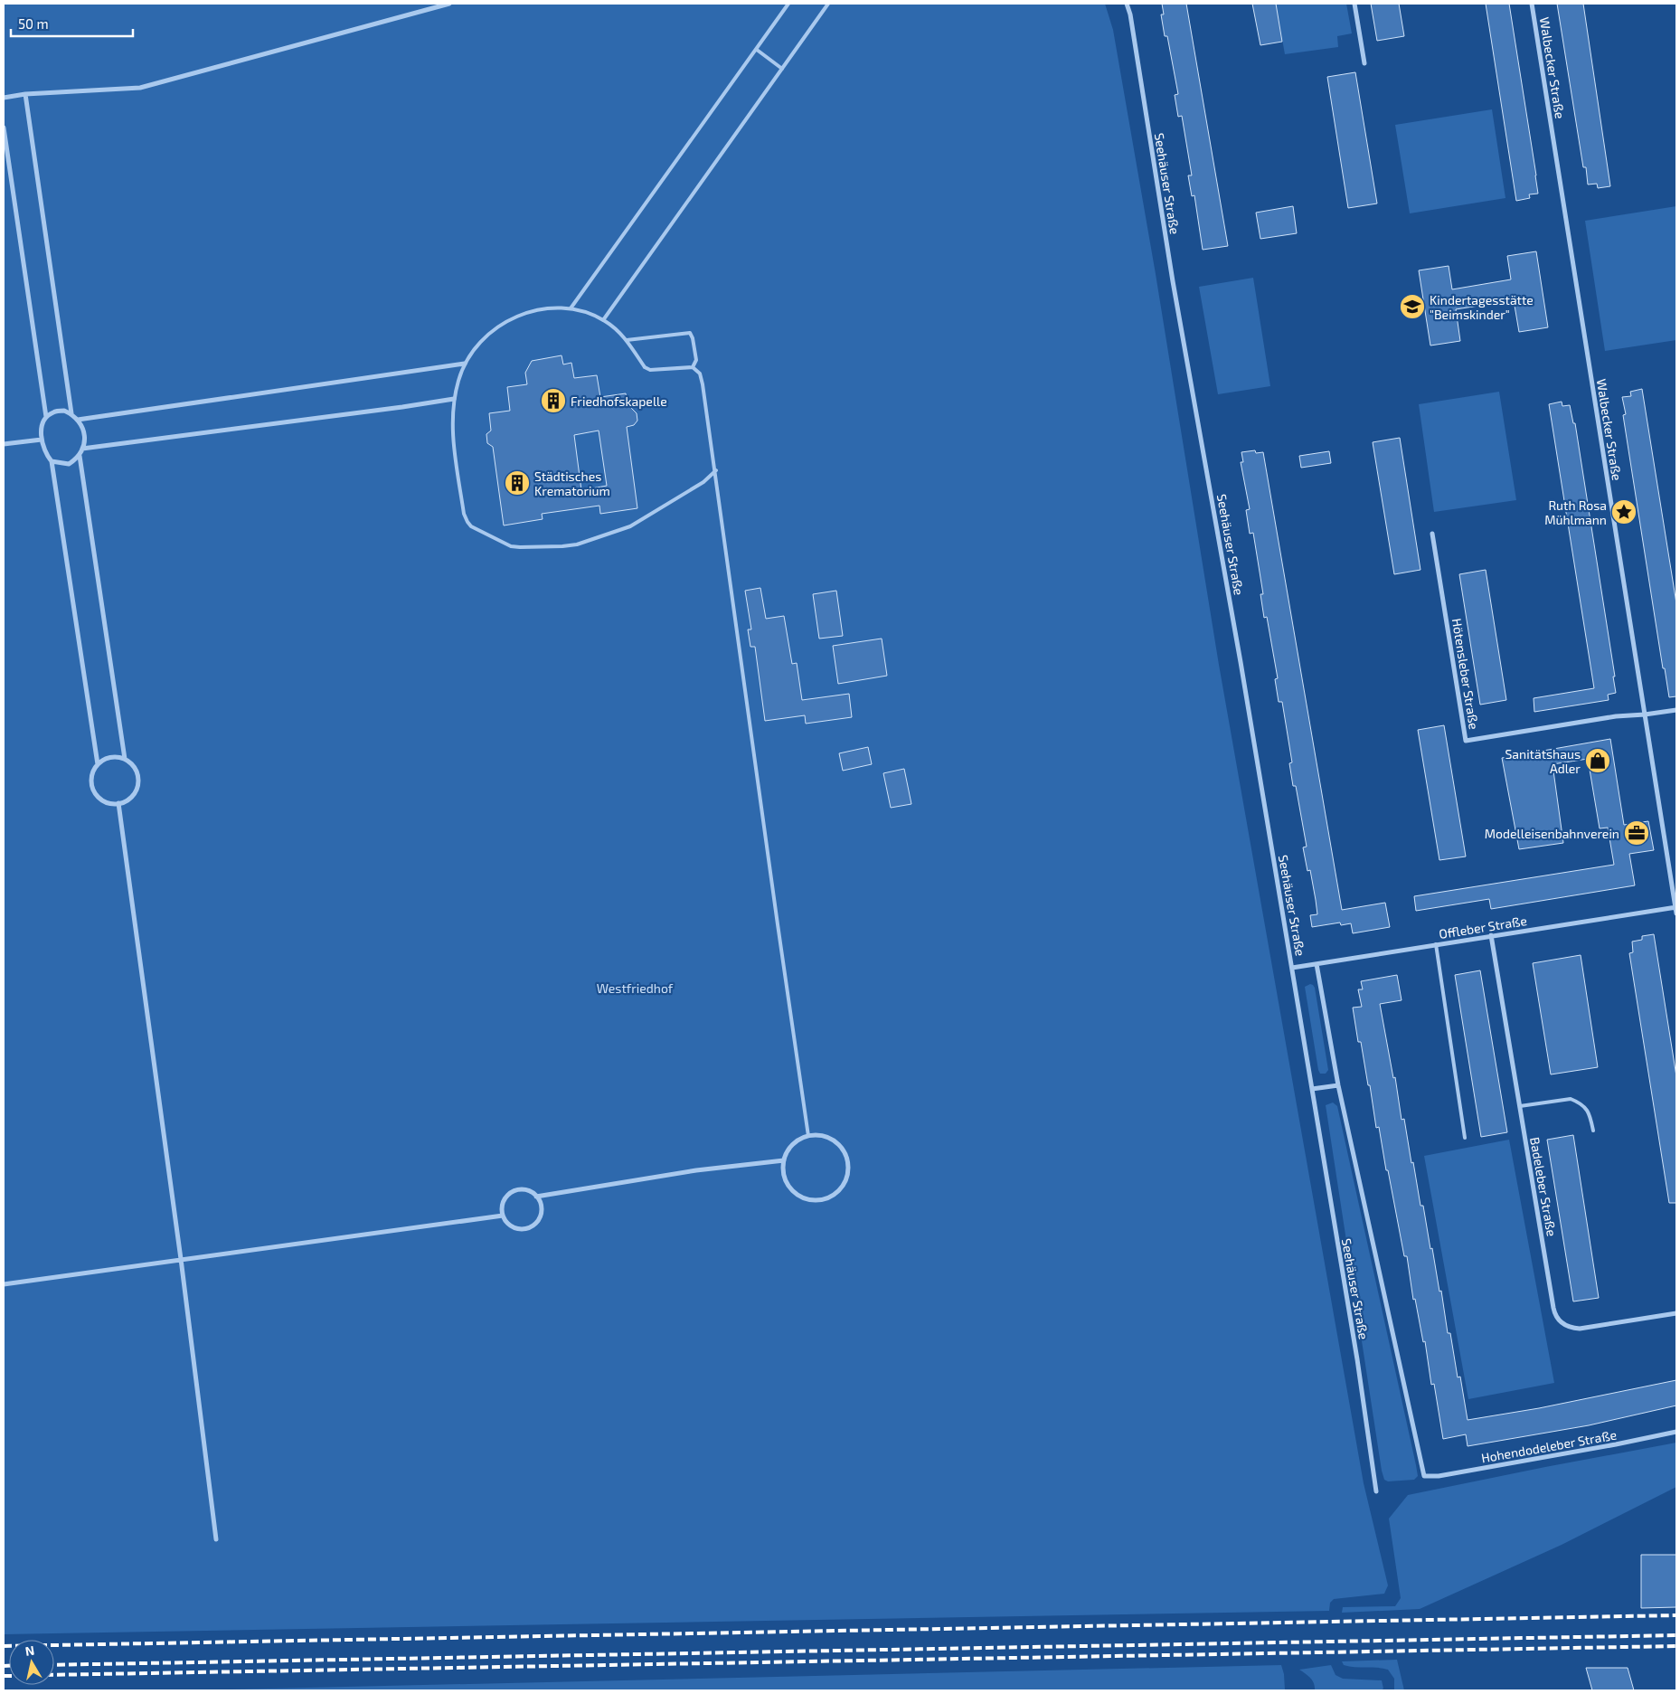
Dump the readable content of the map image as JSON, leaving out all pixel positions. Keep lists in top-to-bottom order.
{
  "streets": {
    "street": [
      "Walbecker Straße",
      "Seehäuser Straße",
      "Hötensleber Straße",
      "Offleber Straße",
      "Badeleber Straße",
      "Hohendodeleber Straße"
    ]
  },
  "crossings": [
    ["Walbecker Straße", "Hötensleber Straße"],
    ["Walbecker Straße", "Offleber Straße"],
    ["Seehäuser Straße", "Offleber Straße"],
    ["Seehäuser Straße", "Hohendodeleber Straße"],
    ["Offleber Straße", "Badeleber Straße"]
  ],
  "parks": ["Westfriedhof"],
  "places": {
    "school or university": ["Kindertagesstätte \"Beimskinder\""],
    "building": ["Friedhofskapelle", "Städtisches Krematorium"],
    "place": ["Ruth Rosa Mühlmann"],
    "shop": ["Sanitätshaus Adler"],
    "office": ["Modelleisenbahnverein"]
  },
  "scale_bar": "50 m",
  "north": "top"
}
